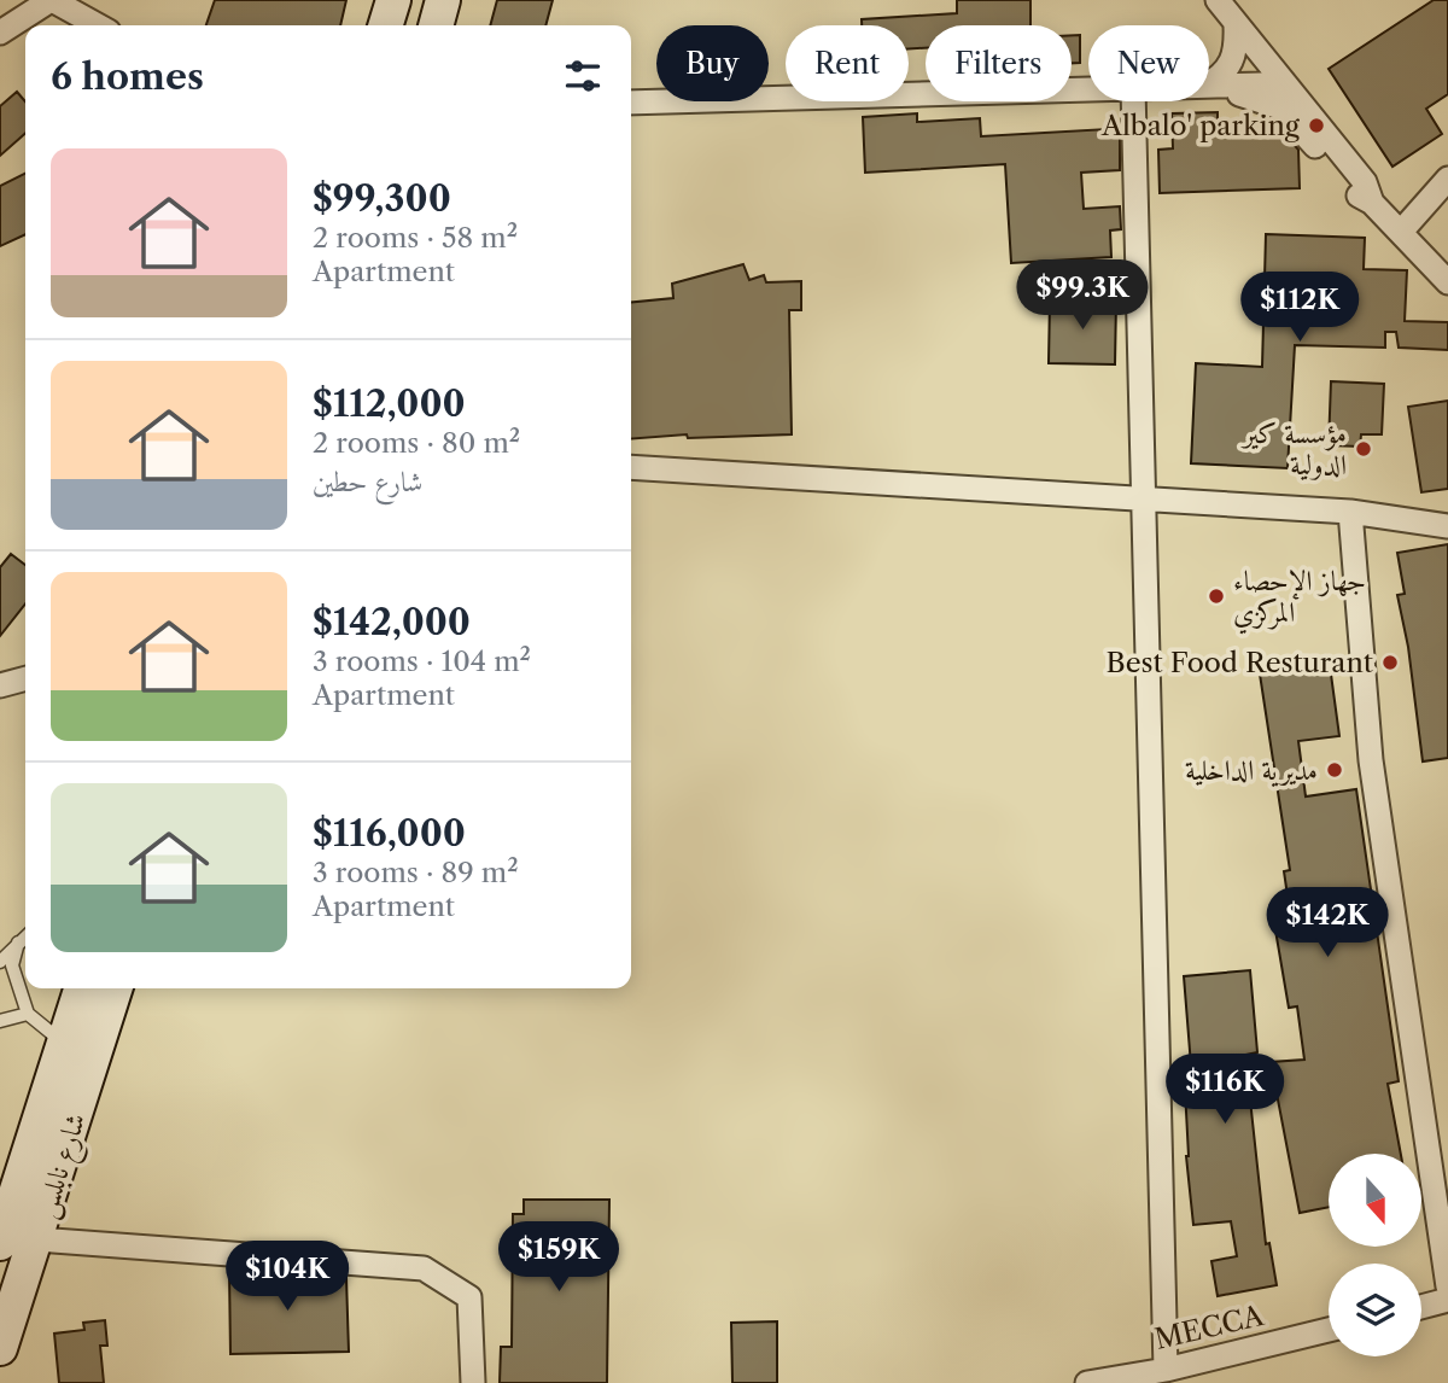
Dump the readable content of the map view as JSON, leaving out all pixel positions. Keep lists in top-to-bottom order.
{
  "streets": {
    "main road": ["شارع نابلس"],
    "street": ["MECCA"]
  },
  "places": [
    "Albalo' parking",
    "مؤسسة كير الدولية",
    "جهاز الإحصاء المركزي",
    "Best Food Resturant",
    "مديرية الداخلية"
  ],
  "north": "bottom",
  "page": {
    "chip": [
      "Buy",
      "Rent",
      "Filters",
      "New"
    ],
    "heading": "6 homes",
    "list": [
      {
        "name": "$99,300",
        "note": "2 rooms · 58 m² · Apartment"
      },
      {
        "name": "$112,000",
        "note": "2 rooms · 80 m² · شارع حطين"
      },
      {
        "name": "$142,000",
        "note": "3 rooms · 104 m² · Apartment"
      },
      {
        "name": "$116,000",
        "note": "3 rooms · 89 m² · Apartment"
      }
    ],
    "price": [
      "$99.3K",
      "$112K",
      "$142K",
      "$116K",
      "$159K",
      "$104K"
    ]
  }
}
